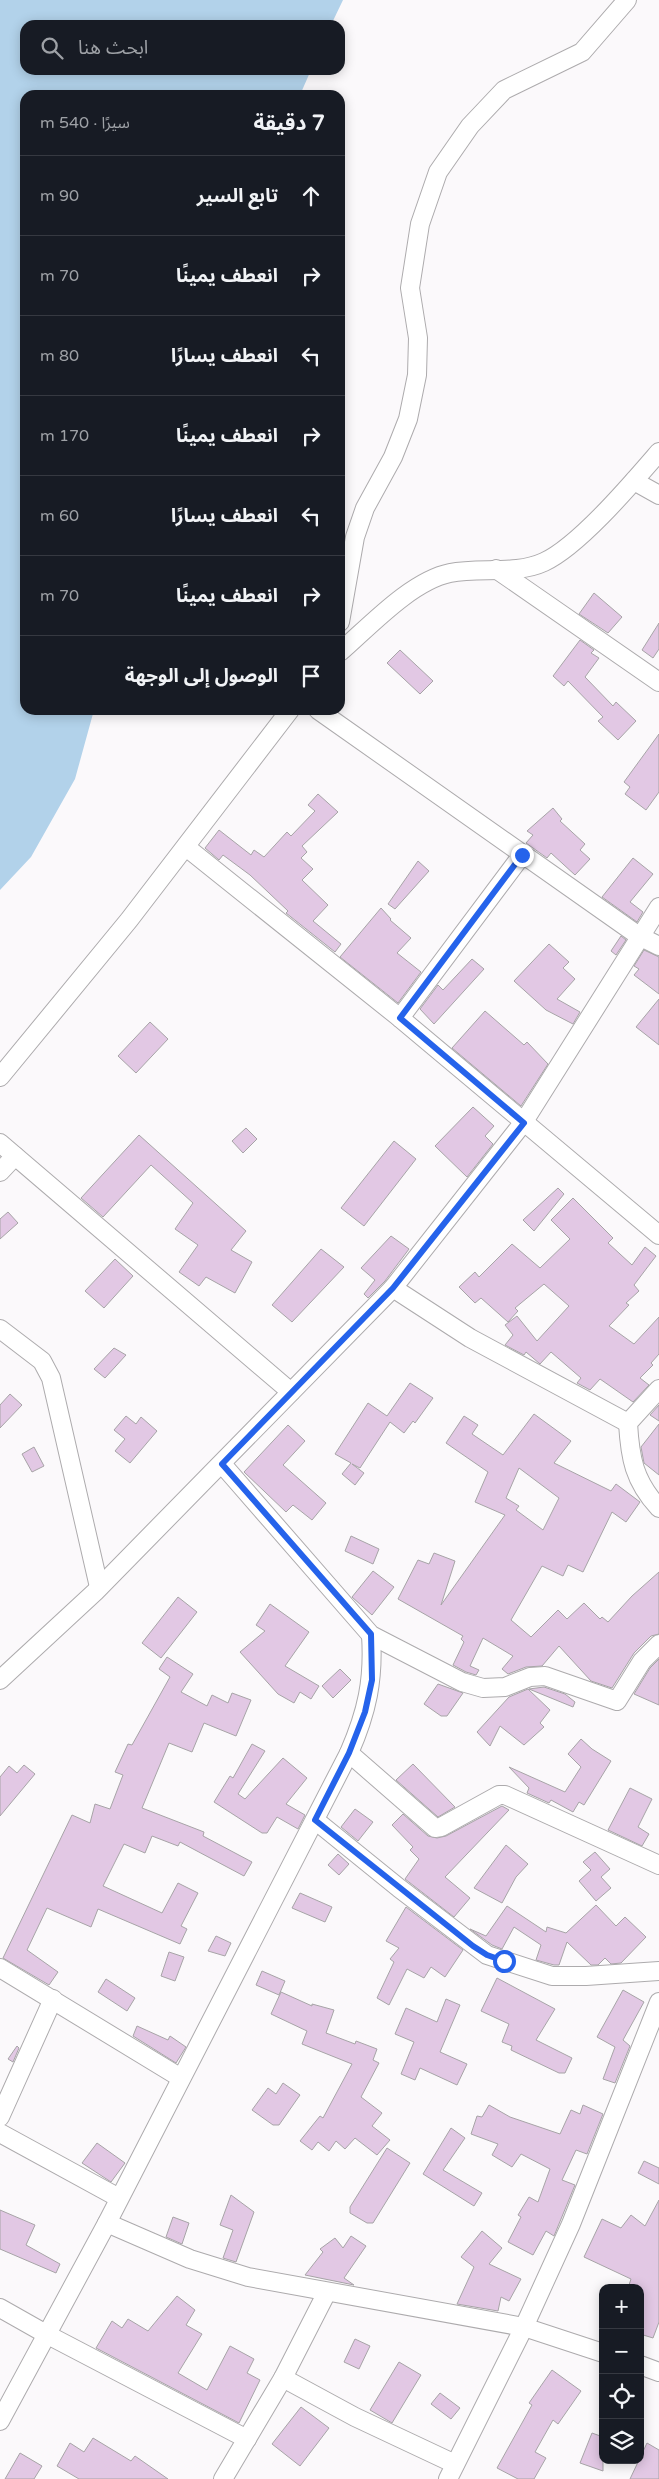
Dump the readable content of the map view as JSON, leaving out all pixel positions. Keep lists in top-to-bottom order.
{
  "page": {
    "search": "ابحث هنا",
    "heading": ["7 دقيقة", "سيرًا · 540 m"],
    "list": [
      ["تابع السير", "90 m"],
      ["انعطف يمينًا", "70 m"],
      ["انعطف يسارًا", "80 m"],
      ["انعطف يمينًا", "170 m"],
      ["انعطف يسارًا", "60 m"],
      ["انعطف يمينًا", "70 m"],
      "الوصول إلى الوجهة"
    ],
    "map_buttons": ["+", "−"]
  }
}
